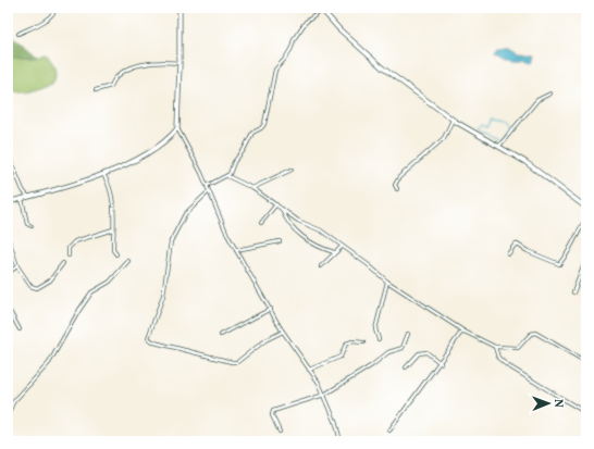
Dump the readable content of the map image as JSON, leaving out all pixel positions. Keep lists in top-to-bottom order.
{
  "north": "right"
}
